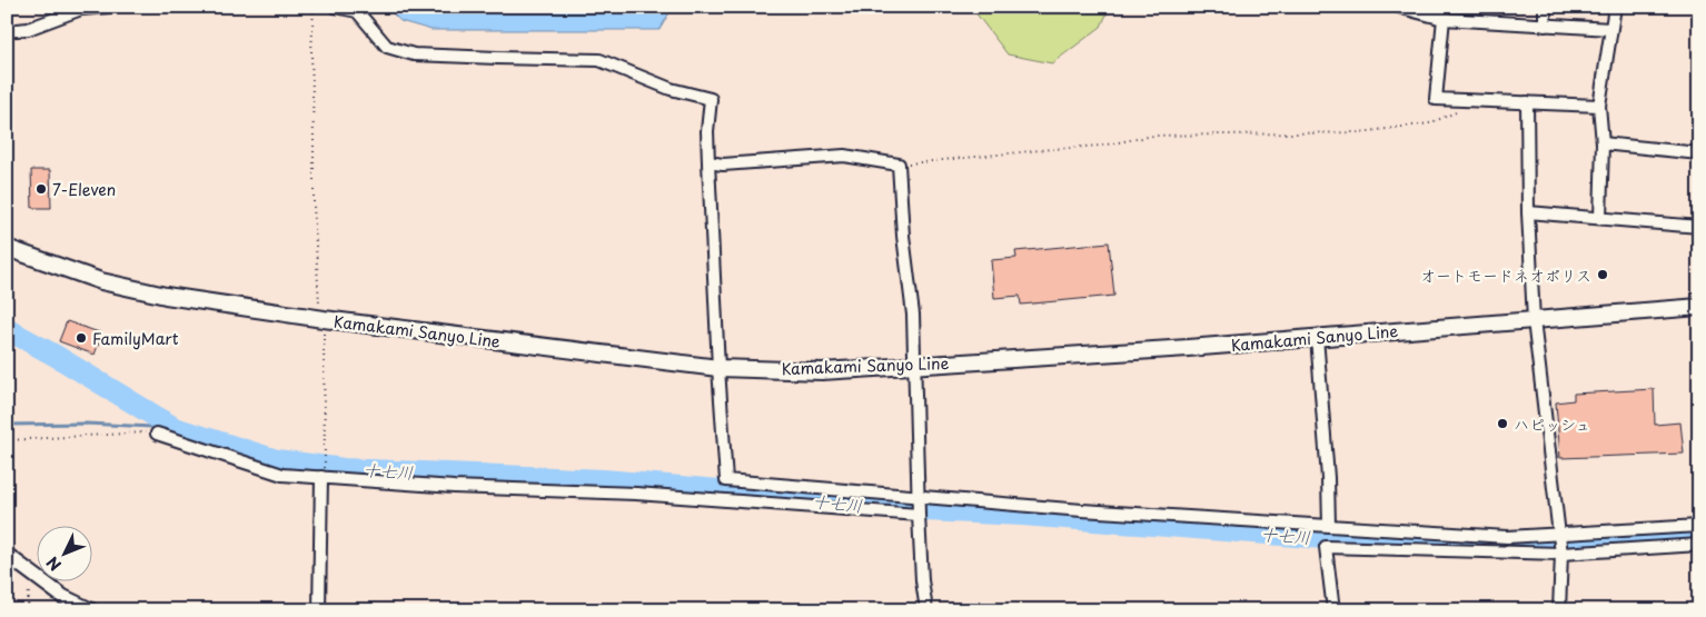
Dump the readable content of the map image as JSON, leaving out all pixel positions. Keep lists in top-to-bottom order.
{
  "streets": {
    "main road": ["Kamakami Sanyo Line"]
  },
  "water": ["十七川"],
  "places": [
    "7-Eleven",
    "オートモードネオポリス",
    "FamilyMart",
    "ハピッシュ"
  ],
  "north": "bottom left"
}
